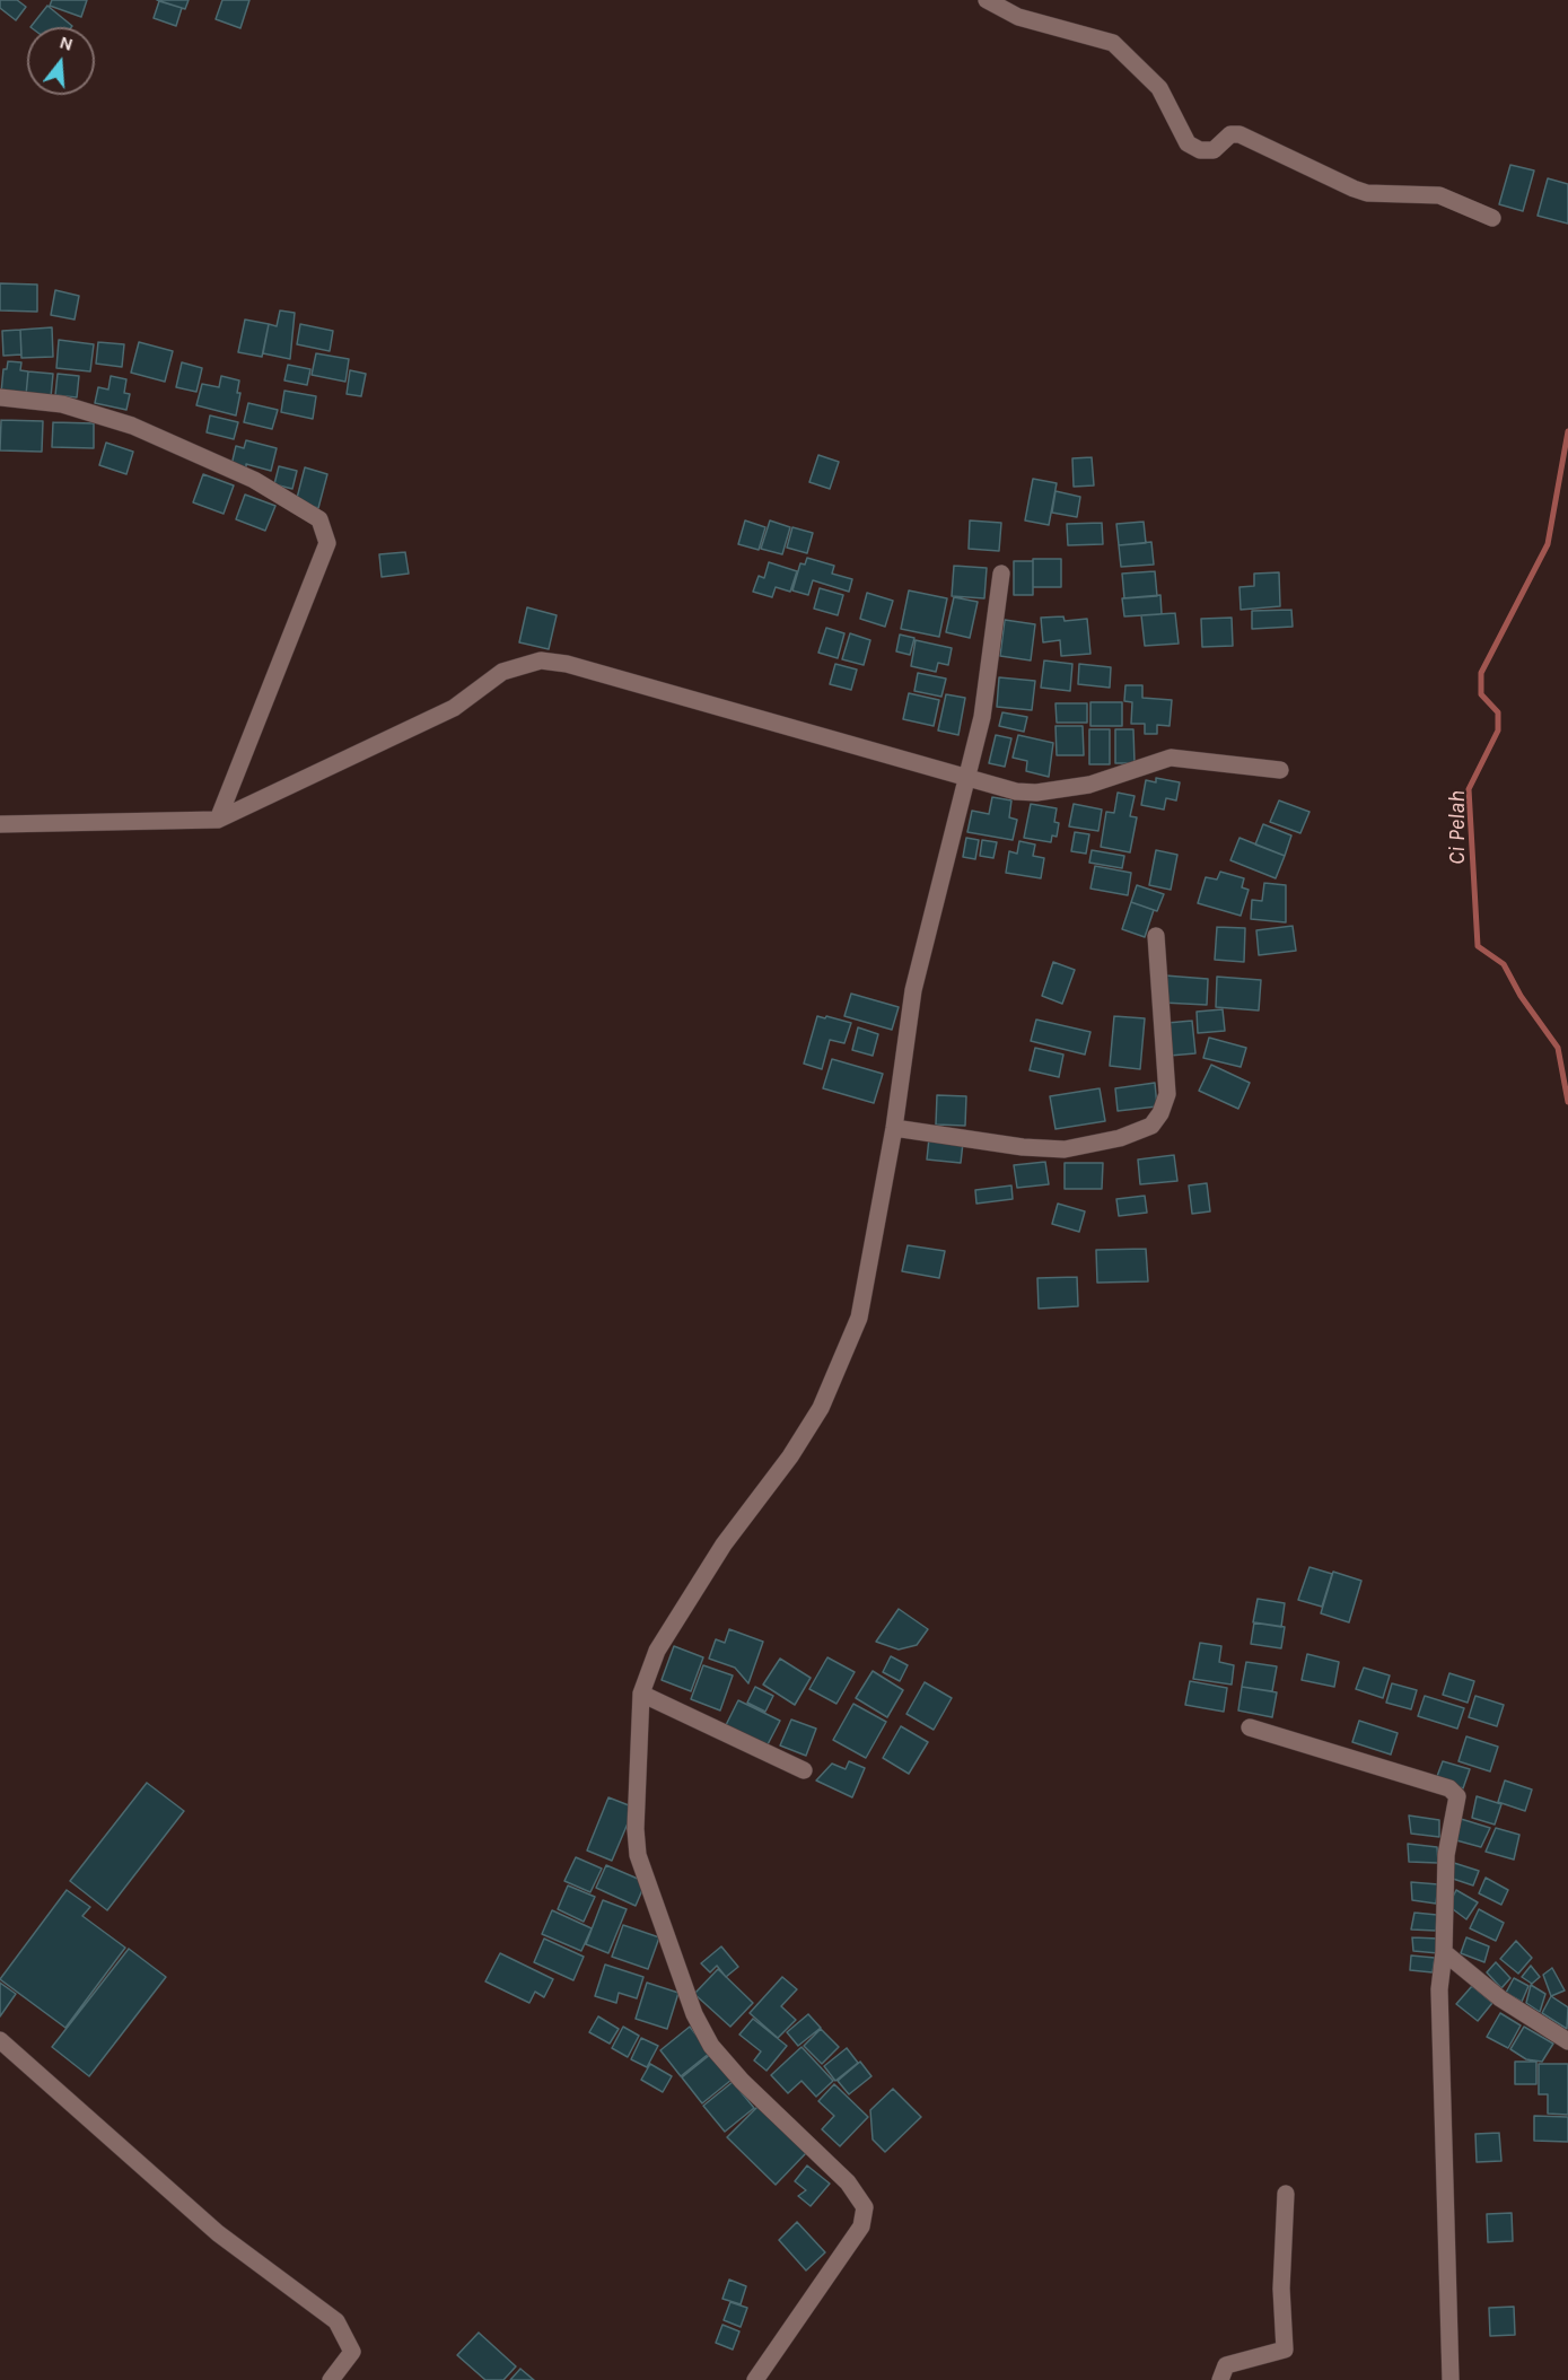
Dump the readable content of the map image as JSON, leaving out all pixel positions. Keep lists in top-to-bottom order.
{
  "water": ["Ci Pelah"],
  "north": "top"
}
